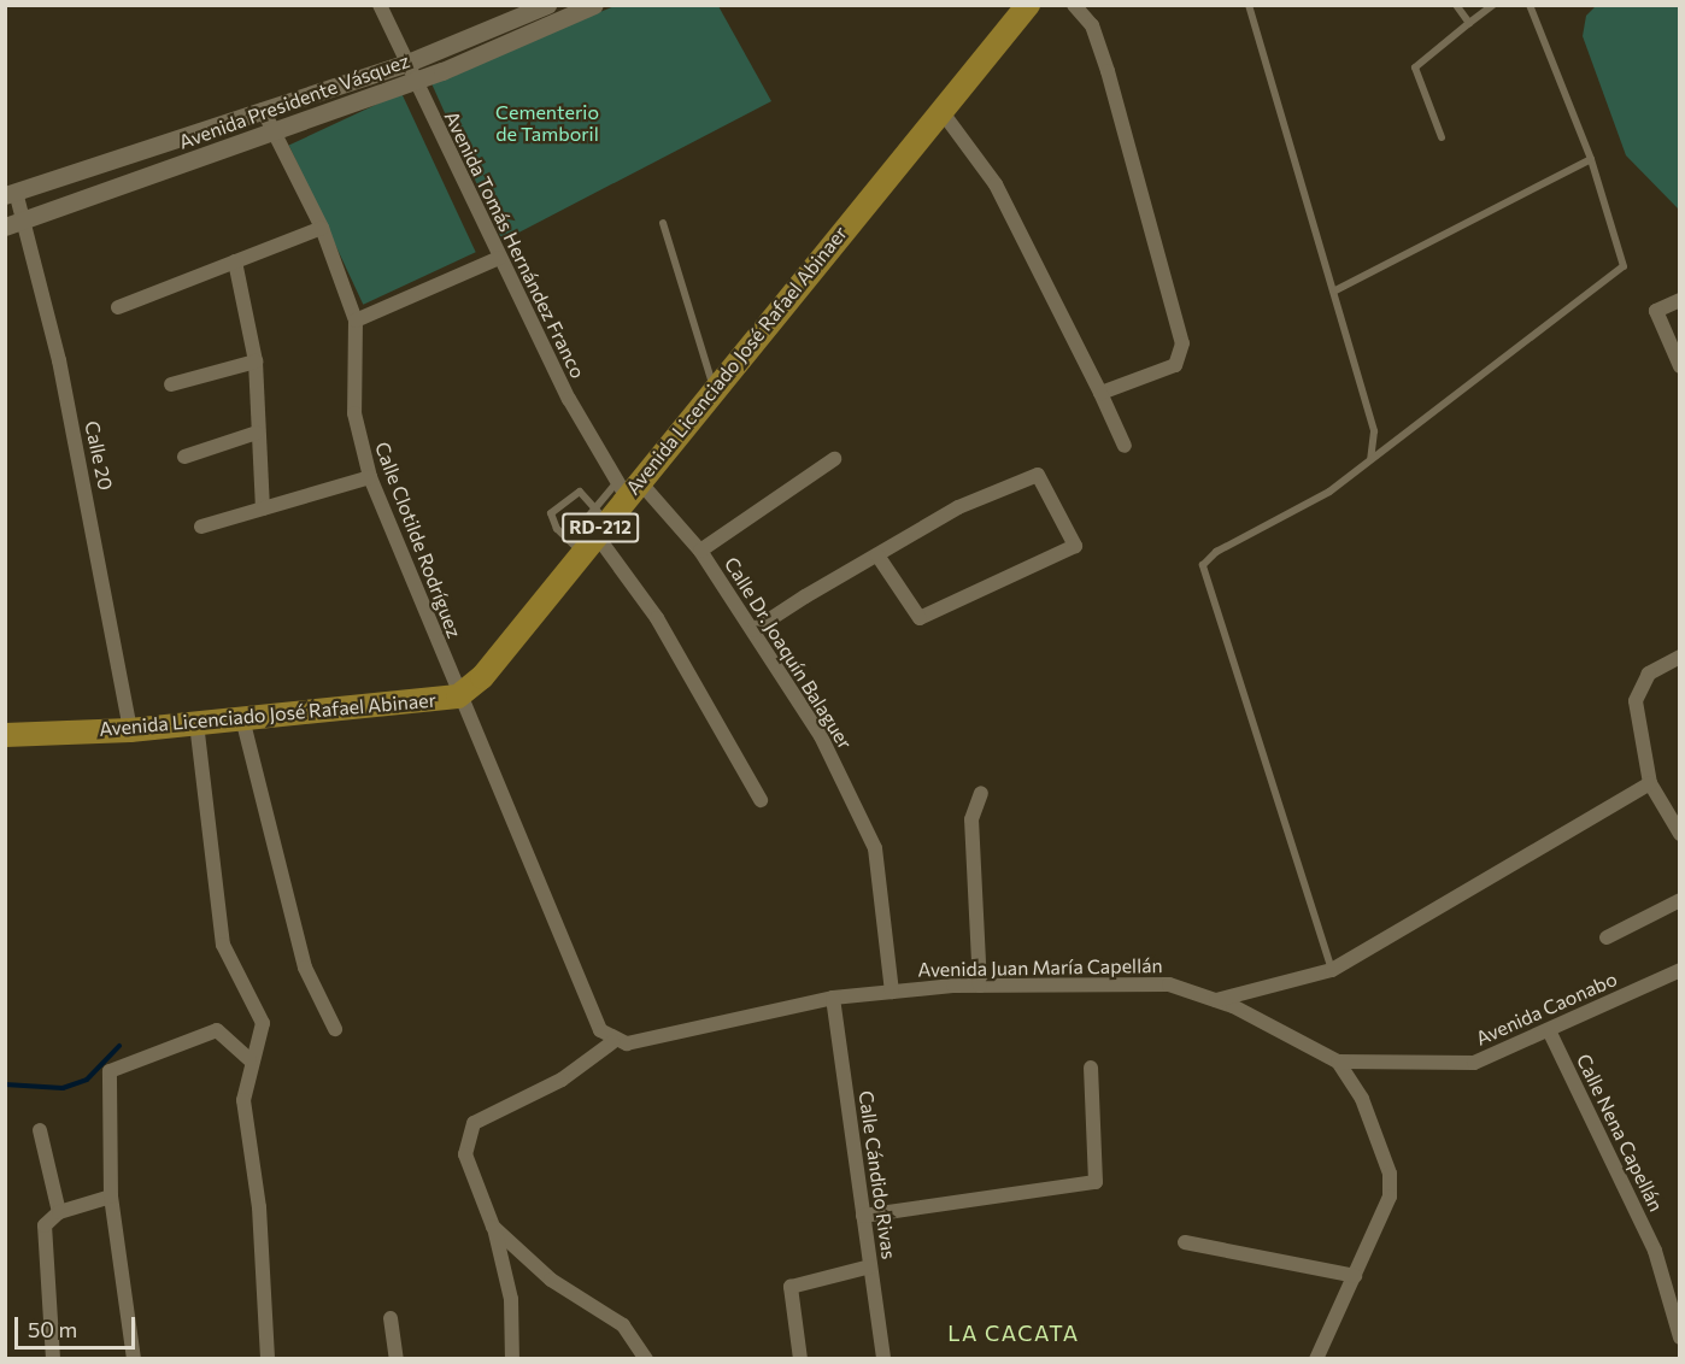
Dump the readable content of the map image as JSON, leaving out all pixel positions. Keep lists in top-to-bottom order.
{
  "streets": {
    "main road": ["Avenida Licenciado José Rafael Abinaer", "RD-212"],
    "street": [
      "Avenida Presidente Vásquez",
      "Avenida Tomás Hernández Franco",
      "Calle 20",
      "Calle Clotilde Rodríguez",
      "Calle Dr. Joaquín Balaguer",
      "Avenida Juan María Capellán",
      "Avenida Caonabo",
      "Calle Nena Capellán",
      "Calle Cándido Rivas"
    ]
  },
  "crossings": [
    ["Avenida Presidente Vásquez", "Avenida Tomás Hernández Franco"],
    ["Avenida Presidente Vásquez", "Calle 20"],
    ["Avenida Presidente Vásquez", "Calle Clotilde Rodríguez"],
    ["Avenida Tomás Hernández Franco", "Avenida Licenciado José Rafael Abinaer"],
    ["Avenida Tomás Hernández Franco", "Calle Dr. Joaquín Balaguer"],
    ["Avenida Licenciado José Rafael Abinaer", "Calle 20"],
    ["Avenida Licenciado José Rafael Abinaer", "Calle Clotilde Rodríguez"],
    ["Avenida Licenciado José Rafael Abinaer", "Calle Dr. Joaquín Balaguer"],
    ["Calle Dr. Joaquín Balaguer", "Avenida Juan María Capellán"],
    ["Avenida Juan María Capellán", "Avenida Caonabo"],
    ["Avenida Juan María Capellán", "Calle Cándido Rivas"],
    ["Avenida Caonabo", "Calle Nena Capellán"]
  ],
  "districts": ["LA CACATA"],
  "parks": ["Cementerio de Tamboril"],
  "scale_bar": "50 m"
}
